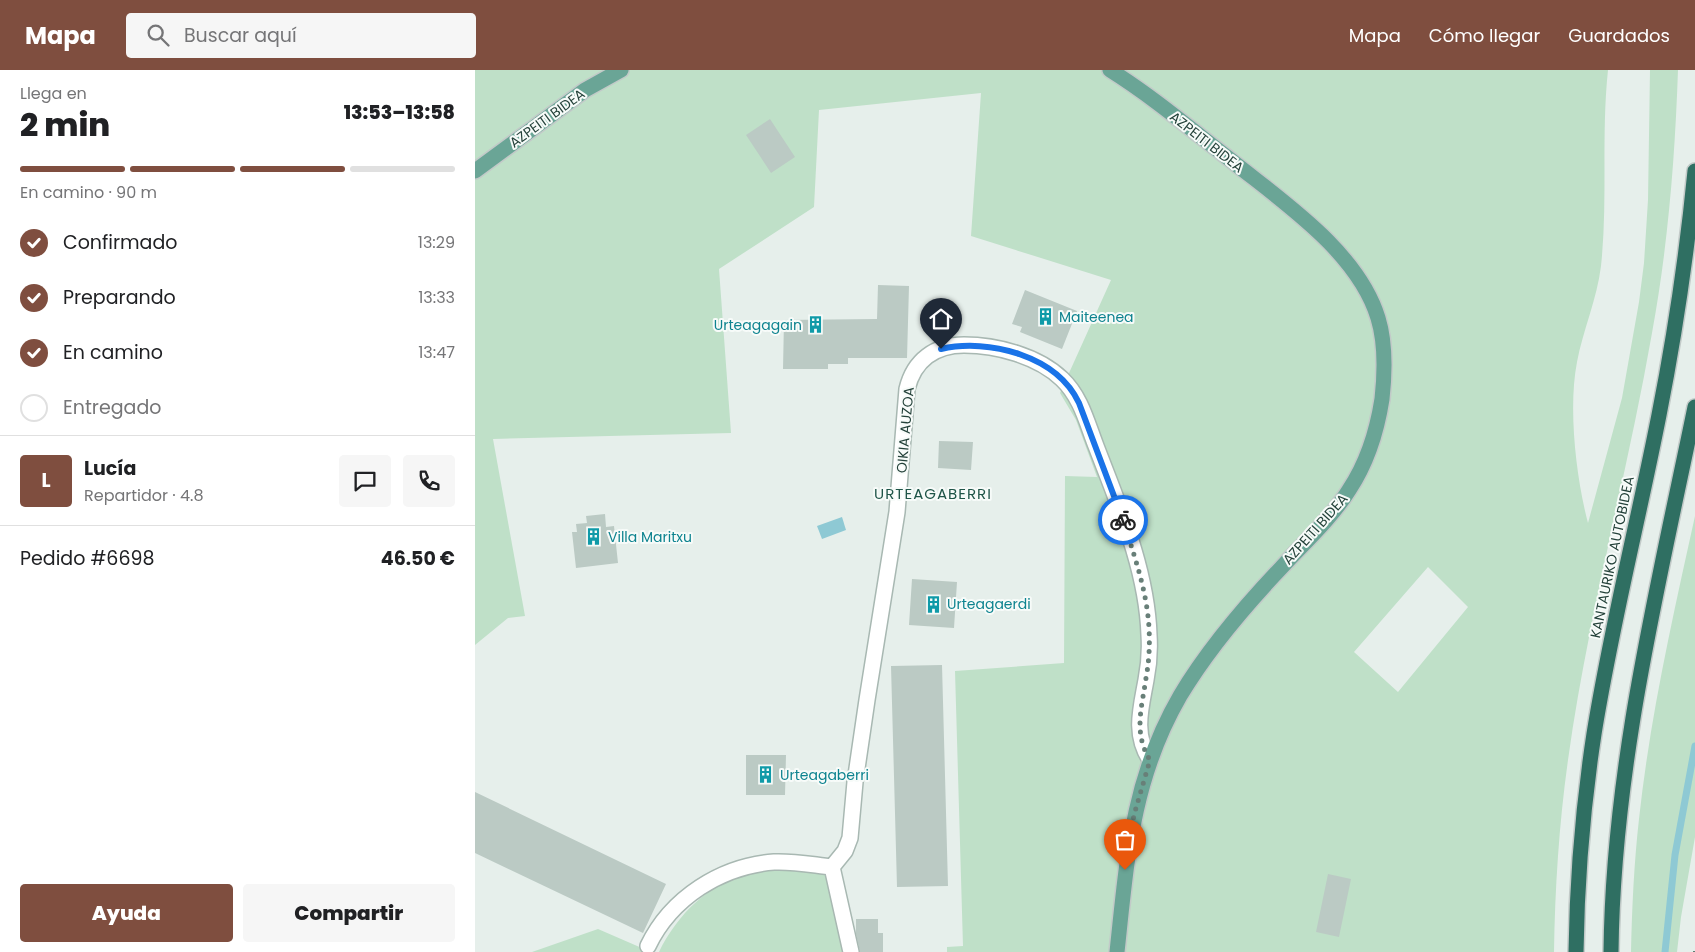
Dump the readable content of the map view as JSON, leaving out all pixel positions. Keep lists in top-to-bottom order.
{
  "streets": {
    "highway": ["KANTAURIKO AUTOBIDEA"],
    "main road": ["AZPEITI BIDEA"],
    "street": ["OIKIA AUZOA"]
  },
  "crossings": [
    ["AZPEITI BIDEA", "OIKIA AUZOA"]
  ],
  "districts": ["URTEAGABERRI"],
  "places": {
    "building": [
      "Maiteenea",
      "Urteagagain",
      "Villa Maritxu",
      "Urteagaerdi",
      "Urteagaberri"
    ]
  },
  "page": {
    "header": "Mapa",
    "search": "Buscar aquí",
    "nav": ["Mapa", "Cómo llegar", "Guardados"],
    "heading": ["2 min", "Llega en", "13:53–13:58"],
    "panel": [
      "Lucía",
      "Repartidor · 4.8",
      "Pedido #6698",
      "46.50 €"
    ],
    "bar": "En camino · 90 m",
    "list": [
      ["Confirmado", "13:29"],
      ["Preparando", "13:33"],
      ["En camino", "13:47"],
      "Entregado"
    ],
    "round": "L",
    "buttons": ["Ayuda", "Compartir"]
  }
}
